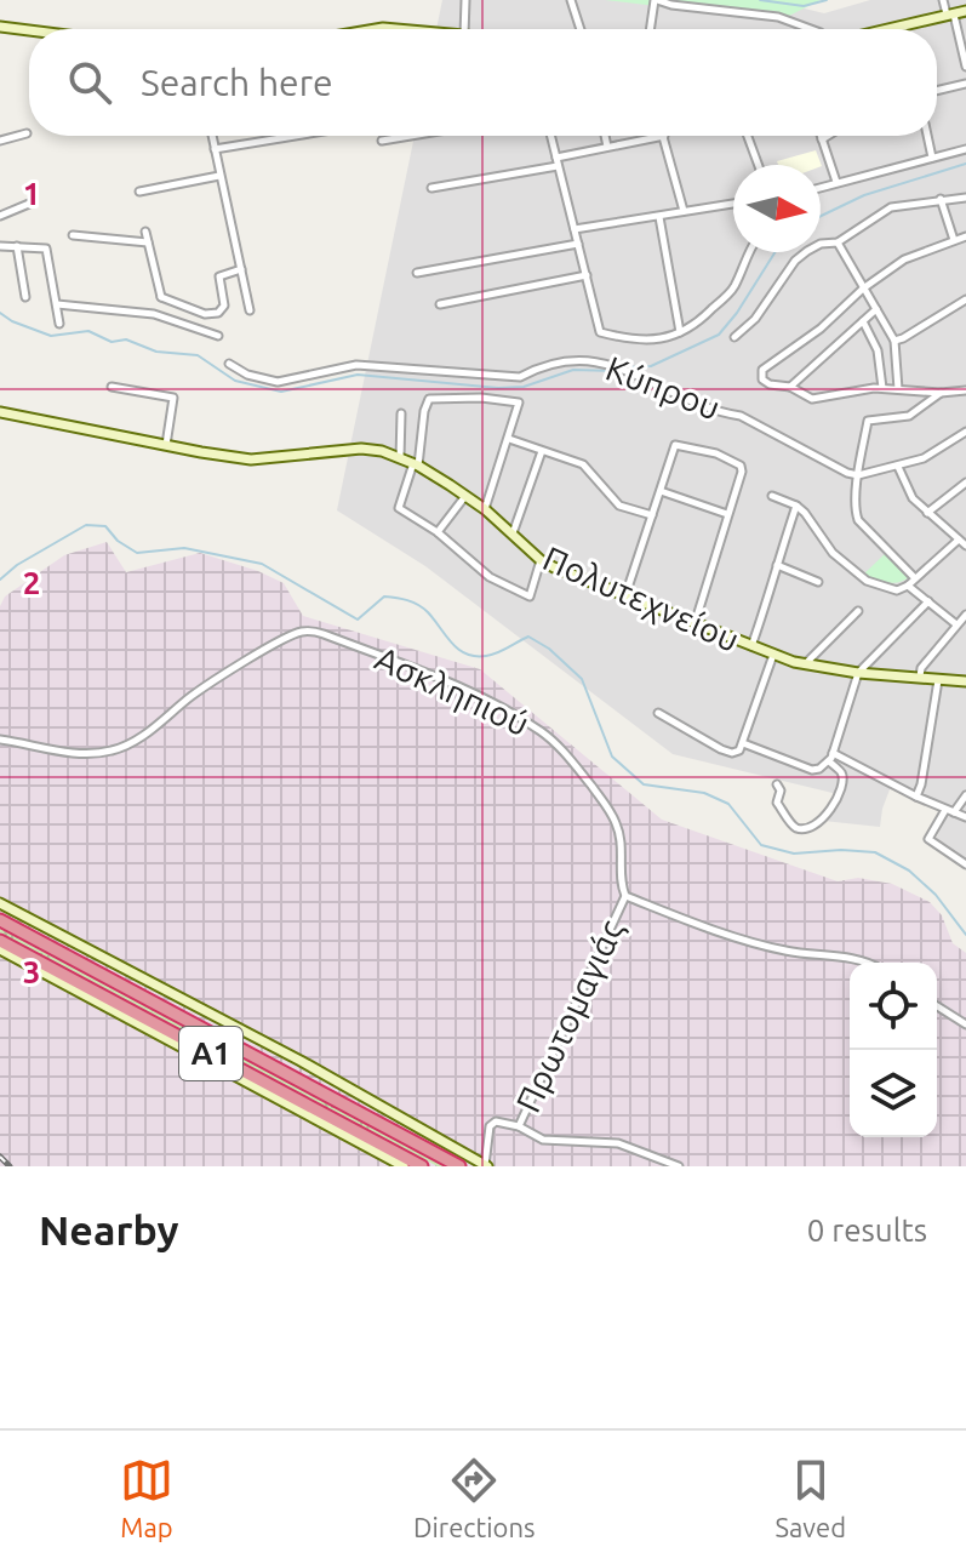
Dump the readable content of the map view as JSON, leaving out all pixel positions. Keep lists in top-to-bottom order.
{
  "streets": {
    "highway": ["Α1"],
    "street": [
      "Κύπρου",
      "Πολυτεχνείου",
      "Ασκληπιού",
      "Πρωτομαγιάς"
    ]
  },
  "crossings": [
    ["Ασκληπιού", "Πρωτομαγιάς"]
  ],
  "north": "right",
  "page": {
    "search": "Search here",
    "heading": ["Nearby", "0 results"],
    "nav": ["Map", "Directions", "Saved"]
  },
  "grid": {
    "rows": ["1", "2", "3"]
  }
}
